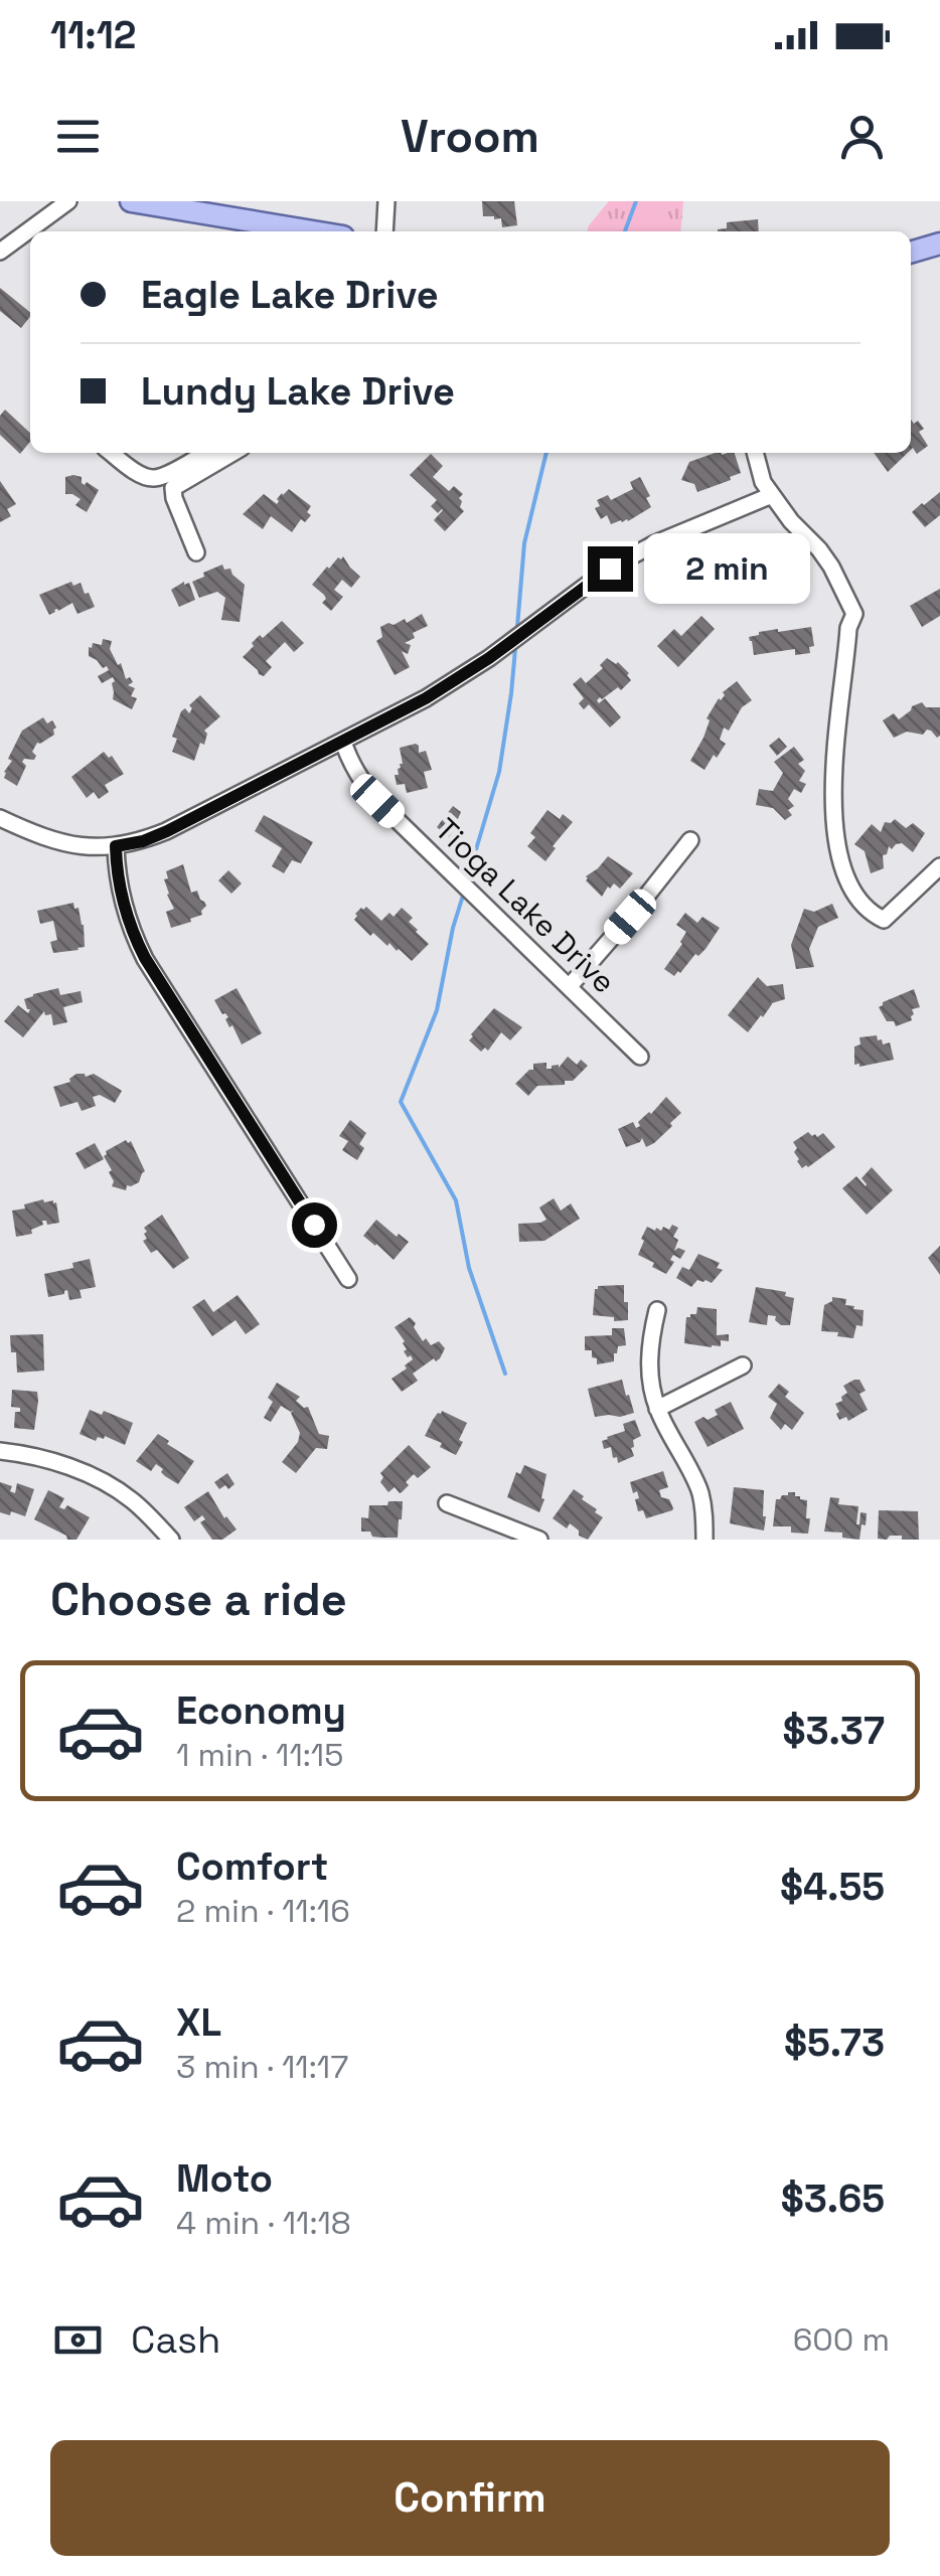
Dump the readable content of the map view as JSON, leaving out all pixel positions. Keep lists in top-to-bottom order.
{
  "streets": {
    "street": ["Tioga Lake Drive"]
  },
  "page": {
    "status": "11:12",
    "header": "Vroom",
    "banner": ["Eagle Lake Drive", "Lundy Lake Drive"],
    "bubble": "2 min",
    "heading": "Choose a ride",
    "list": [
      {
        "name": "Economy",
        "note": "1 min · 11:15",
        "value": "$3.37"
      },
      {
        "name": "Comfort",
        "note": "2 min · 11:16",
        "value": "$4.55"
      },
      {
        "name": "XL",
        "note": "3 min · 11:17",
        "value": "$5.73"
      },
      {
        "name": "Moto",
        "note": "4 min · 11:18",
        "value": "$3.65"
      }
    ],
    "pay": ["Cash", "600 m"],
    "buttons": "Confirm"
  }
}
